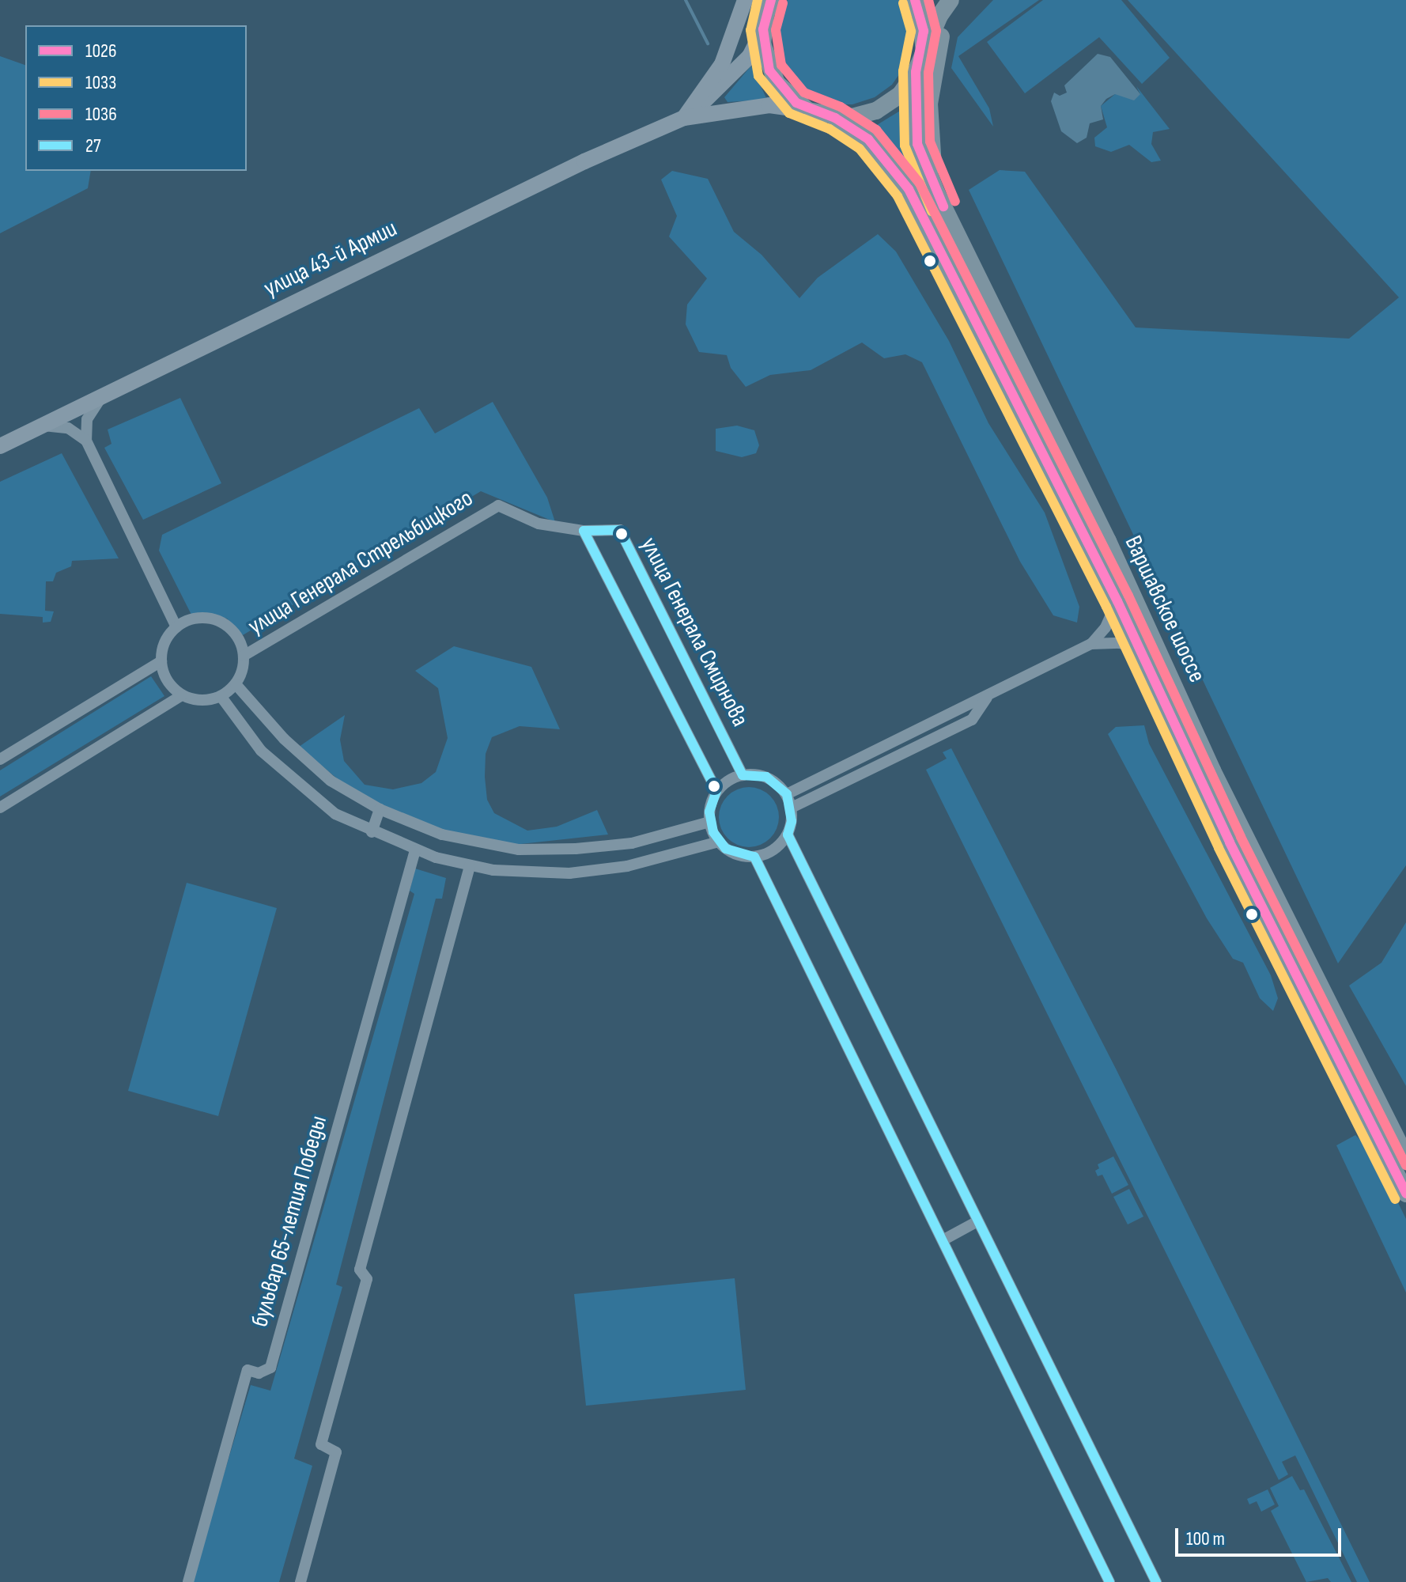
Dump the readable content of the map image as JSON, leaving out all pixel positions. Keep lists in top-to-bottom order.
{
  "streets": {
    "main road": ["улица 43-й Армии", "Варшавское шоссе"],
    "street": ["улица Генерала Стрельбицкого", "улица Генерала Смирнова", "бульвар 65-летия Победы"]
  },
  "crossings": [
    ["улица Генерала Стрельбицкого", "улица Генерала Смирнова"]
  ],
  "lines": [
    "transit line 1026",
    "transit line 1033",
    "transit line 1036",
    "transit line 27"
  ],
  "legend": [
    "1026",
    "1033",
    "1036",
    "27"
  ],
  "scale_bar": "100 m"
}
